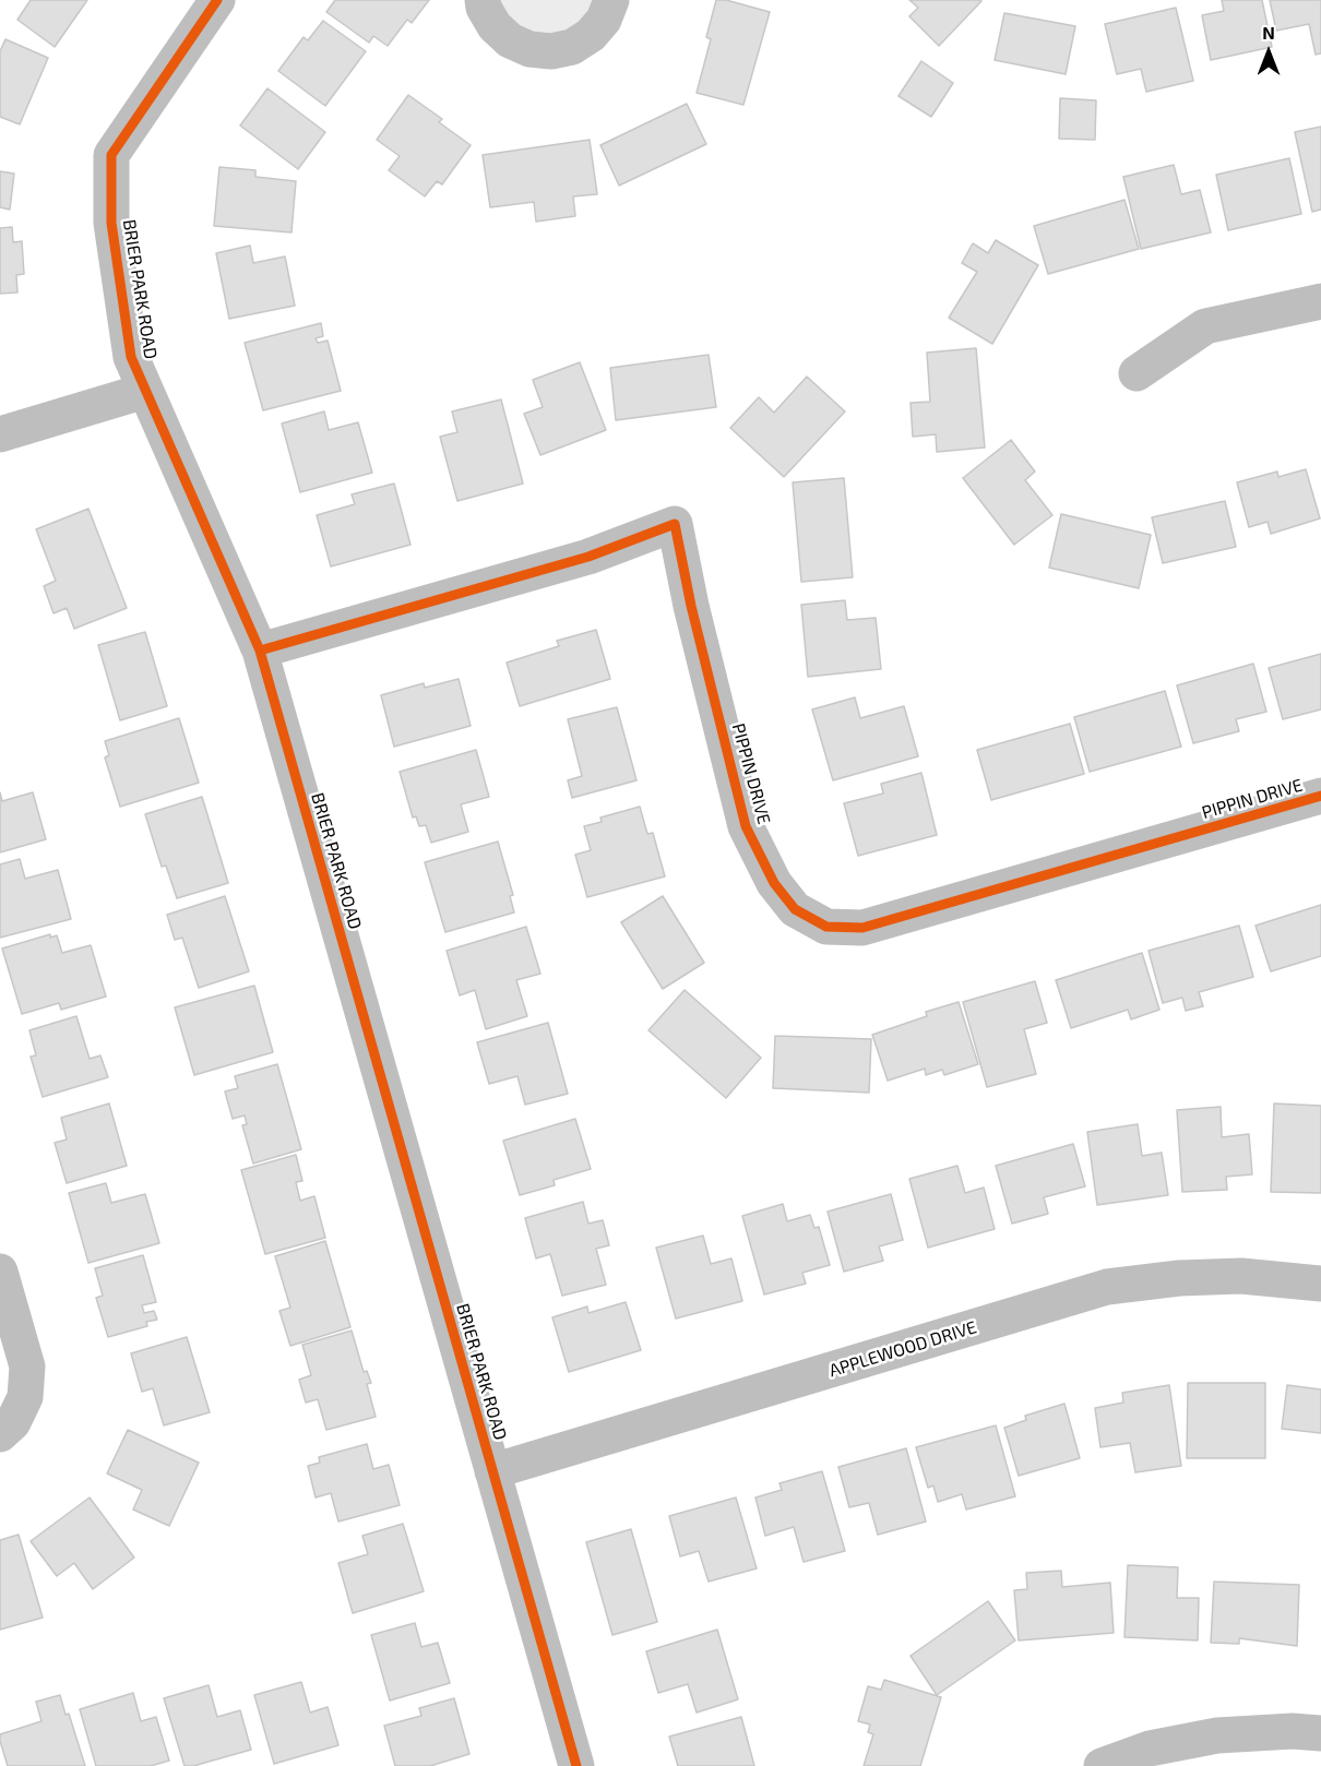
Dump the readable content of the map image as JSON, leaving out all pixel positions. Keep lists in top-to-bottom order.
{
  "streets": {
    "street": ["BRIER PARK ROAD", "PIPPIN DRIVE", "APPLEWOOD DRIVE"]
  },
  "crossings": [
    ["BRIER PARK ROAD", "PIPPIN DRIVE"],
    ["BRIER PARK ROAD", "APPLEWOOD DRIVE"]
  ],
  "north": "top"
}
